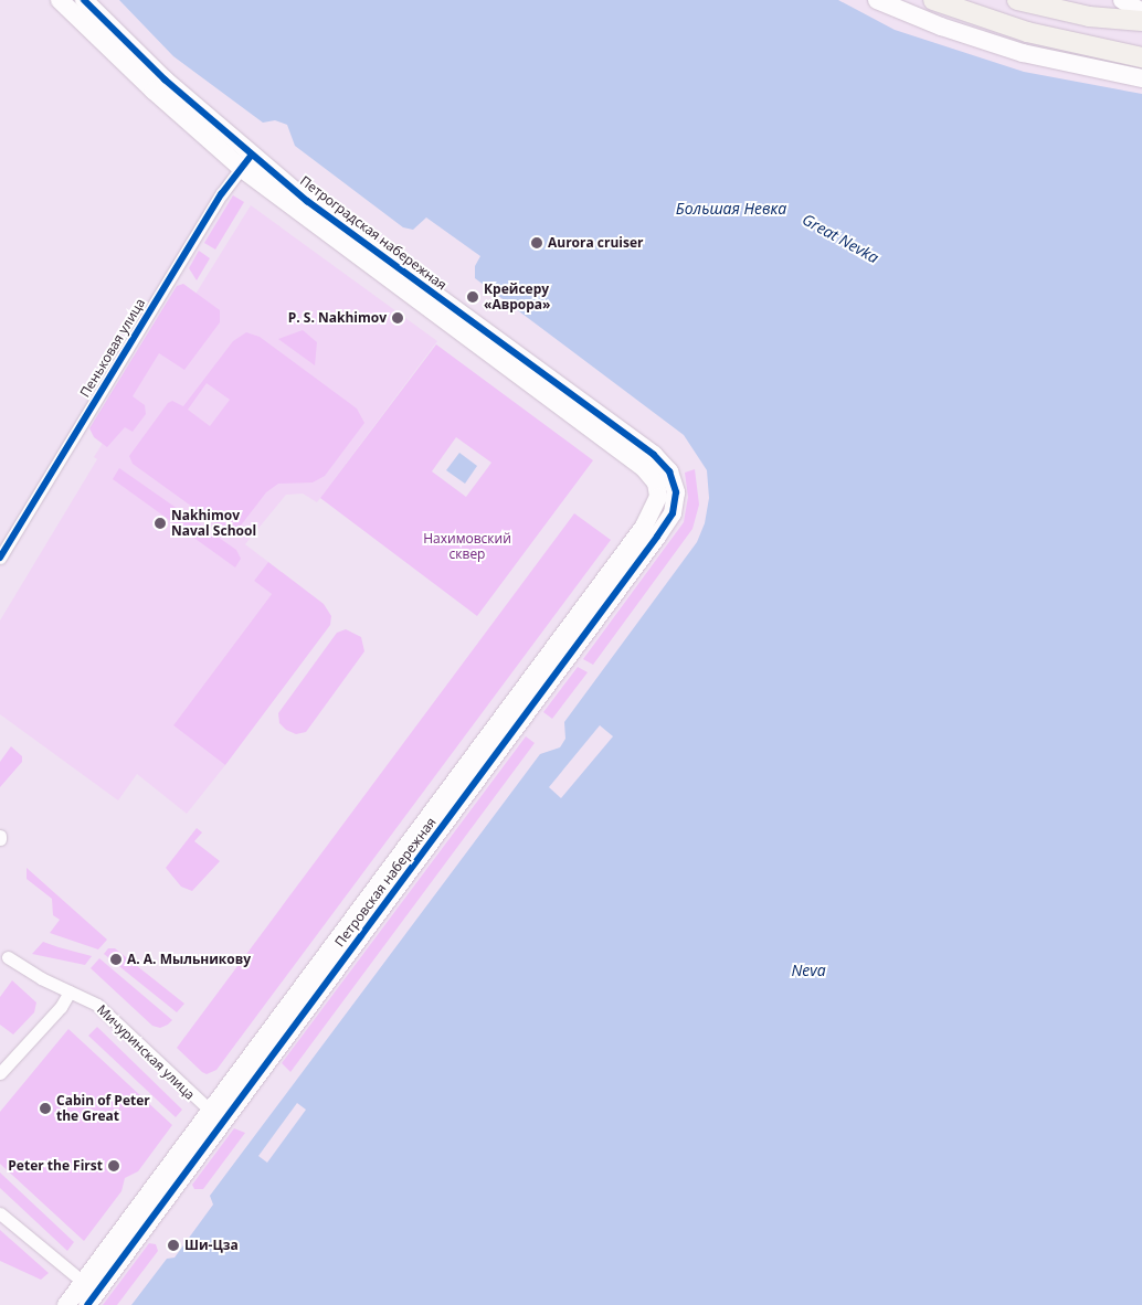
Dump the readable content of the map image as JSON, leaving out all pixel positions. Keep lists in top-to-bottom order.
{
  "streets": {
    "main road": ["Петроградская набережная", "Петровская набережная"],
    "street": ["Пеньковая улица", "Мичуринская улица"]
  },
  "crossings": [
    ["Петроградская набережная", "Пеньковая улица"],
    ["Петроградская набережная", "Петровская набережная"],
    ["Петровская набережная", "Мичуринская улица"]
  ],
  "water": ["Большая Невка", "Great Nevka", "Neva"],
  "parks": ["Нахимовский сквер"],
  "places": [
    "Aurora cruiser",
    "Крейсеру «Аврора»",
    "P. S. Nakhimov",
    "Nakhimov Naval School",
    "А. А. Мыльникову",
    "Cabin of Peter the Great",
    "Peter the First",
    "Ши-Цза"
  ]
}
